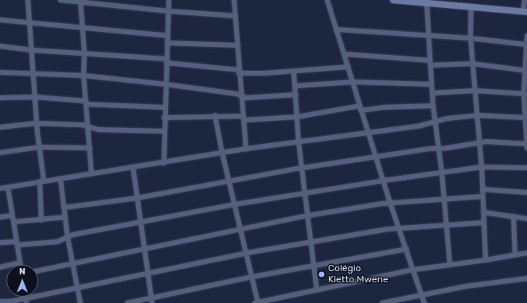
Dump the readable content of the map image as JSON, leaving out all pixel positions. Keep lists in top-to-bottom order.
{
  "places": ["Colégio Kietto Mwene"],
  "north": "top"
}
